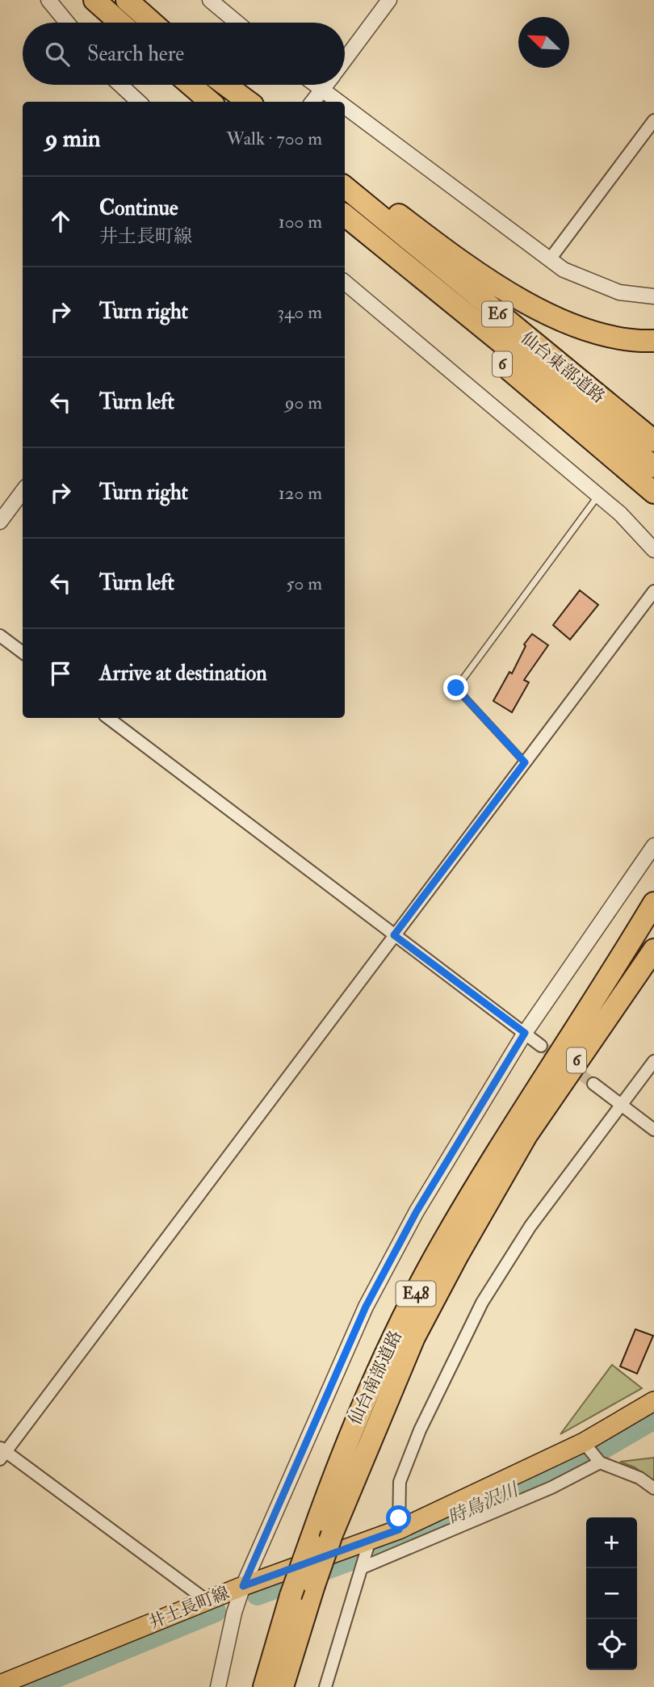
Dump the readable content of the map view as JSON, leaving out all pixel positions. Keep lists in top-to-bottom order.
{
  "streets": {
    "highway": [
      "E6",
      "6",
      "仙台東部道路",
      "E48",
      "仙台南部道路"
    ],
    "main road": ["井土長町線"]
  },
  "crossings": [
    ["6", "仙台東部道路"],
    ["6", "仙台南部道路"]
  ],
  "water": ["時鳥沢川"],
  "north": "top left",
  "page": {
    "search": "Search here",
    "heading": ["9 min", "Walk · 700 m"],
    "list": [
      ["Continue", "井土長町線", "100 m"],
      ["Turn right", "340 m"],
      ["Turn left", "90 m"],
      ["Turn right", "120 m"],
      ["Turn left", "50 m"],
      "Arrive at destination"
    ],
    "map_buttons": ["+", "−"]
  }
}
